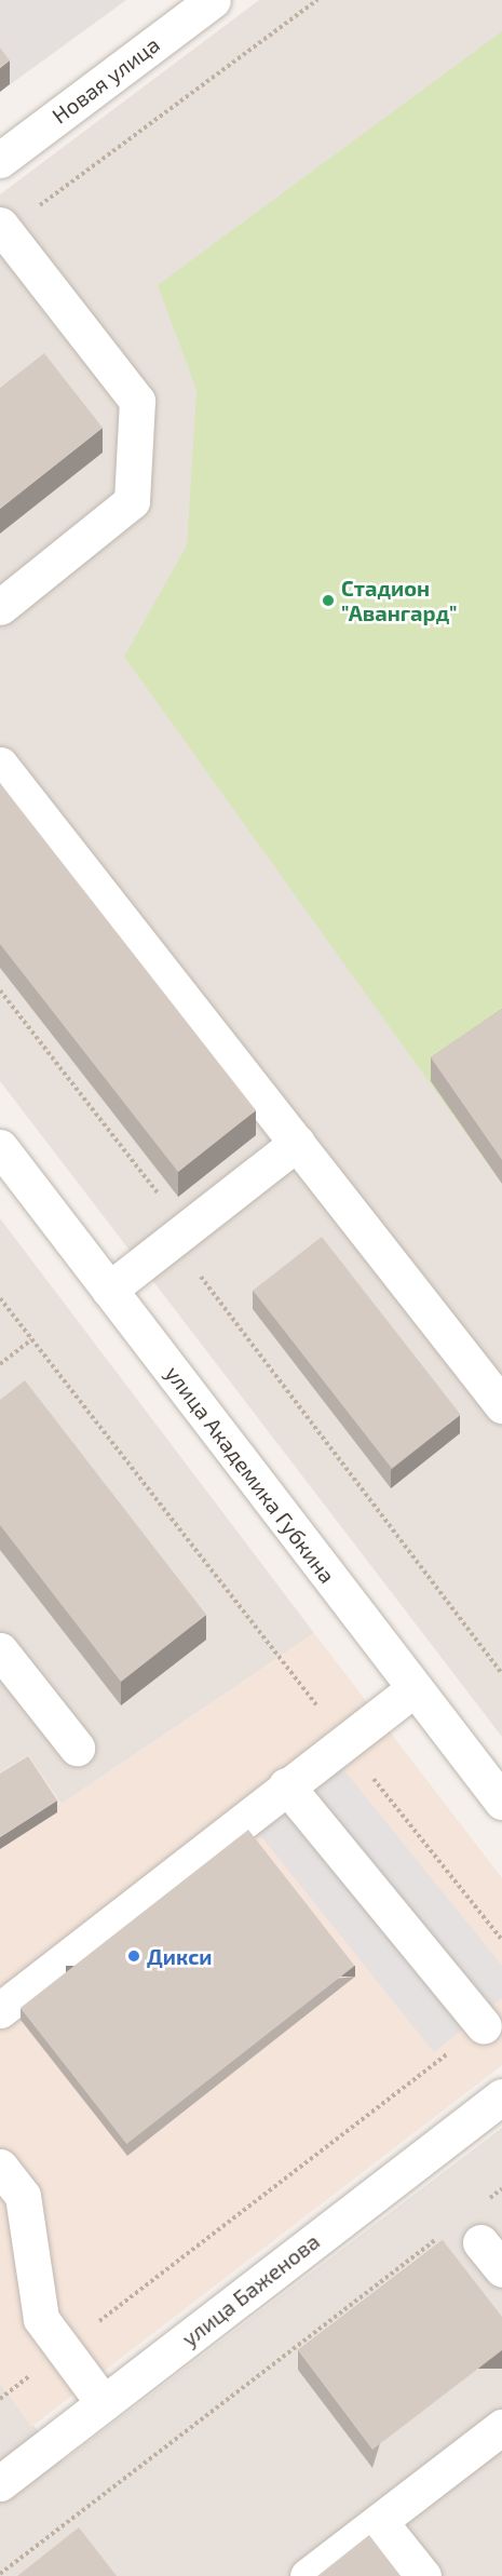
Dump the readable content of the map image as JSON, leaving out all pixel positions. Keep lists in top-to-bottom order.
{
  "streets": {
    "street": ["Новая улица", "улица Академика Губкина", "улица Баженова"]
  },
  "places": ["Стадион \"Авангард\"", "Дикси"]
}
